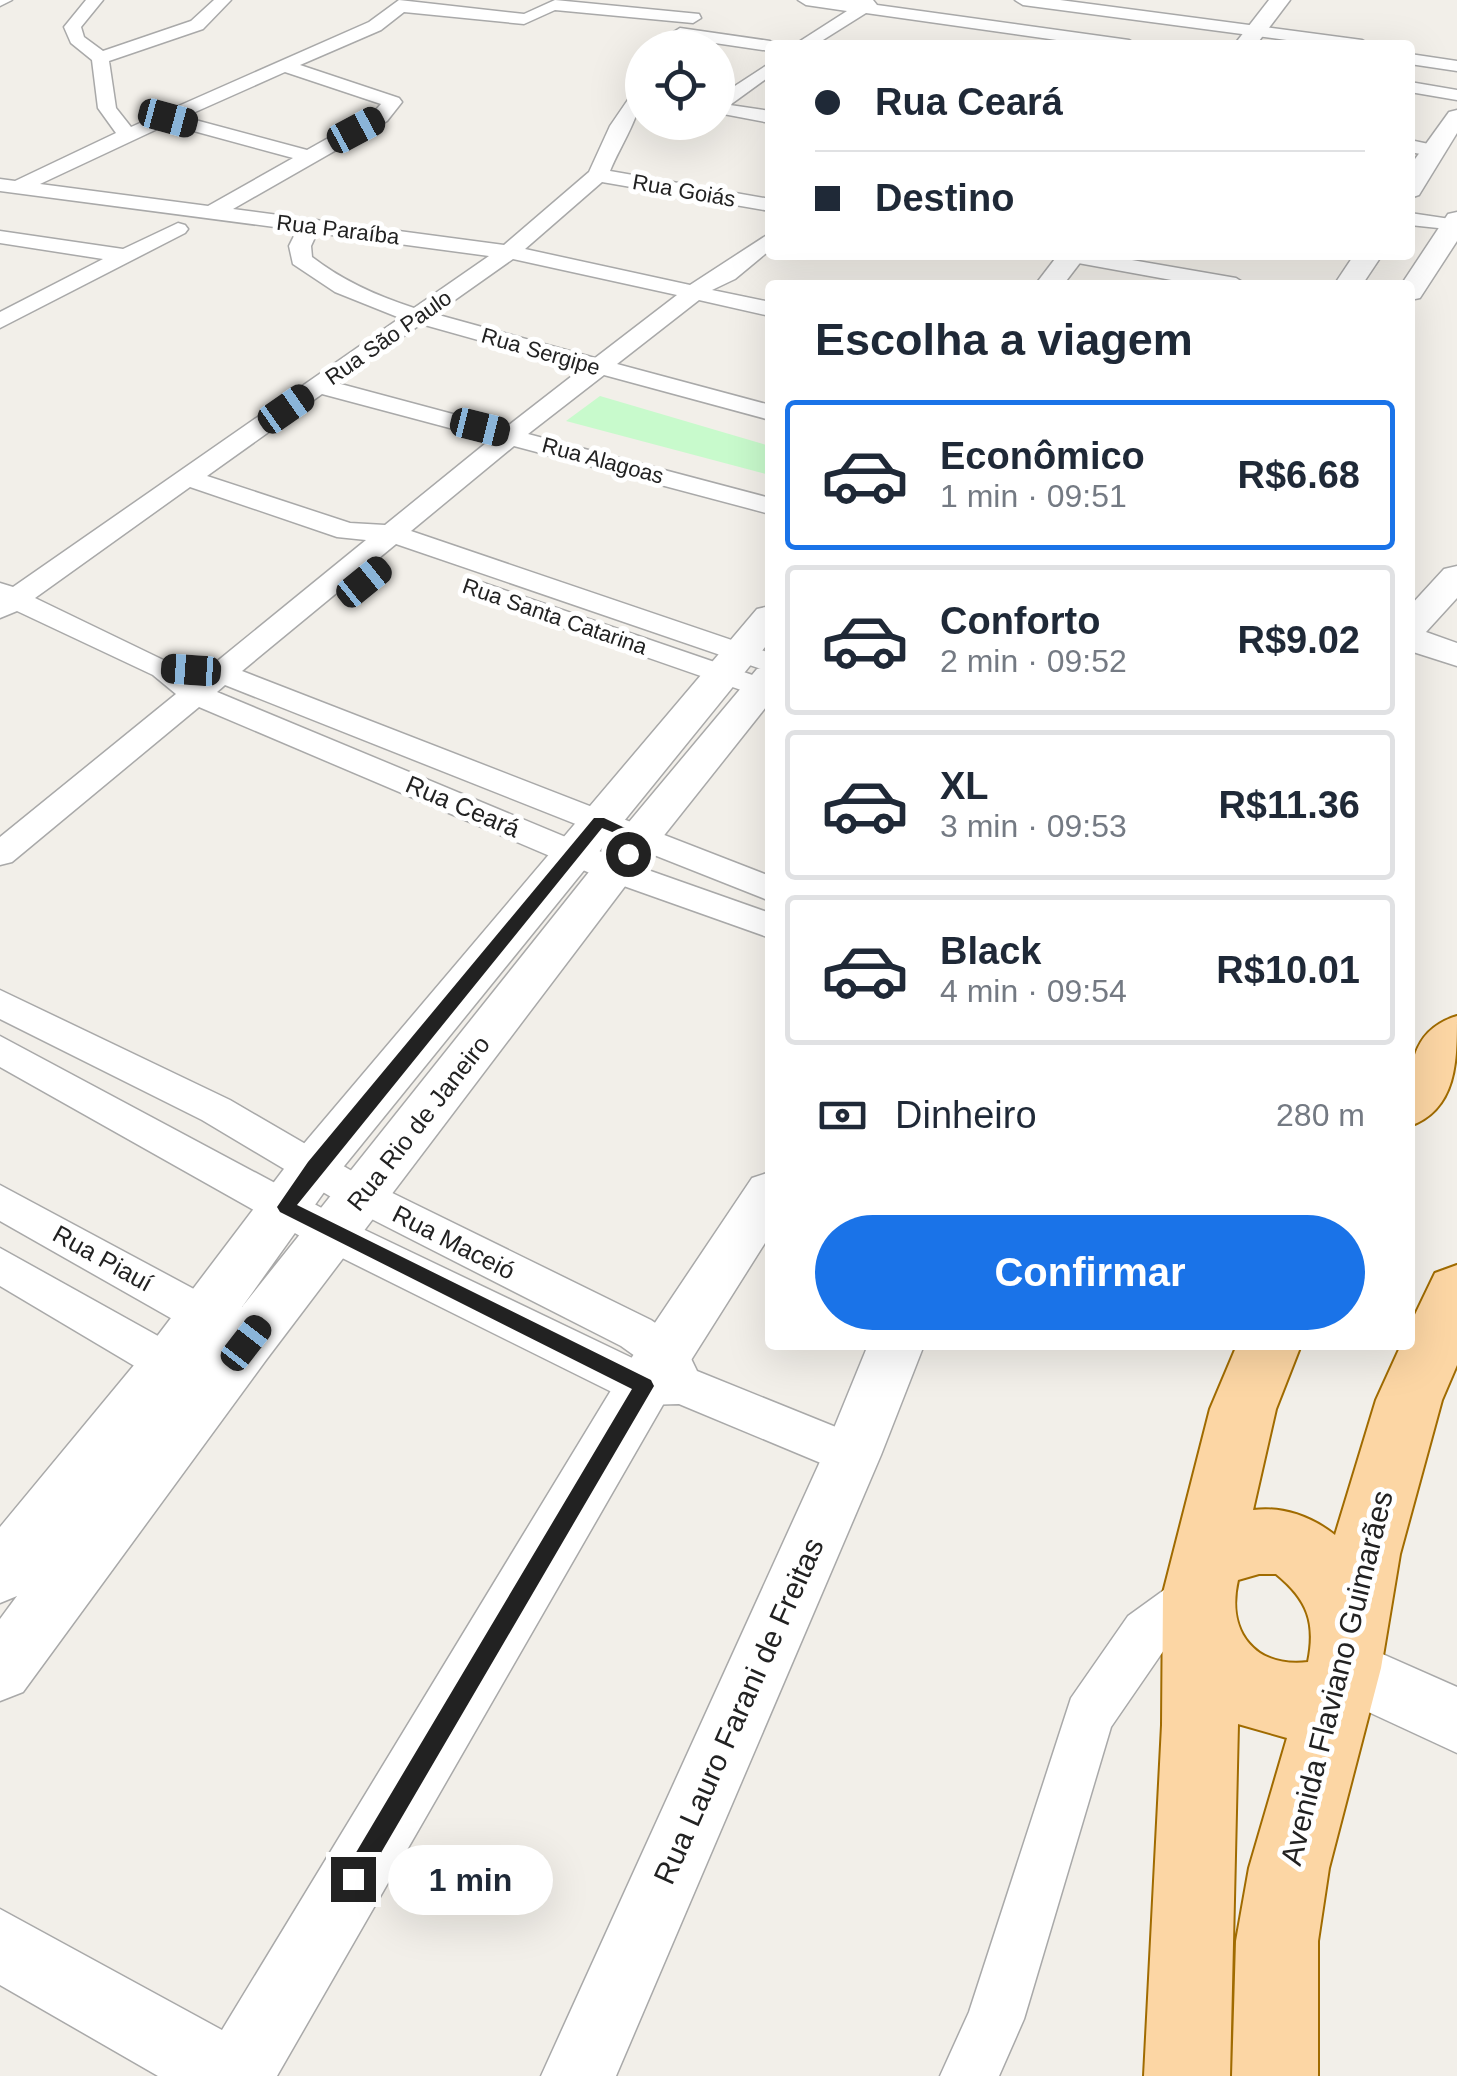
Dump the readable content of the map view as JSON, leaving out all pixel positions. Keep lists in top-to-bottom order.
{
  "streets": {
    "main road": ["Avenida Flaviano Guimarães"],
    "street": [
      "Rua Goiás",
      "Rua Paraíba",
      "Rua São Paulo",
      "Rua Sergipe",
      "Rua Alagoas",
      "Rua Santa Catarina",
      "Rua Ceará",
      "Rua Rio de Janeiro",
      "Rua Maceió",
      "Rua Piauí",
      "Rua Lauro Farani de Freitas"
    ]
  },
  "crossings": [
    ["Rua Goiás", "Rua São Paulo"],
    ["Rua Paraíba", "Rua São Paulo"],
    ["Rua Paraíba", "Rua Sergipe"],
    ["Rua São Paulo", "Rua Sergipe"],
    ["Rua São Paulo", "Rua Alagoas"],
    ["Rua São Paulo", "Rua Santa Catarina"],
    ["Rua São Paulo", "Rua Ceará"],
    ["Rua Santa Catarina", "Rua Rio de Janeiro"],
    ["Rua Ceará", "Rua Rio de Janeiro"],
    ["Rua Rio de Janeiro", "Rua Maceió"],
    ["Rua Rio de Janeiro", "Rua Piauí"],
    ["Rua Maceió", "Rua Lauro Farani de Freitas"]
  ],
  "page": {
    "banner": ["Rua Ceará", "Destino"],
    "heading": "Escolha a viagem",
    "list": [
      {
        "name": "Econômico",
        "note": "1 min · 09:51",
        "value": "R$6.68"
      },
      {
        "name": "Conforto",
        "note": "2 min · 09:52",
        "value": "R$9.02"
      },
      {
        "name": "XL",
        "note": "3 min · 09:53",
        "value": "R$11.36"
      },
      {
        "name": "Black",
        "note": "4 min · 09:54",
        "value": "R$10.01"
      }
    ],
    "pay": ["Dinheiro", "280 m"],
    "buttons": "Confirmar",
    "bubble": "1 min"
  }
}
